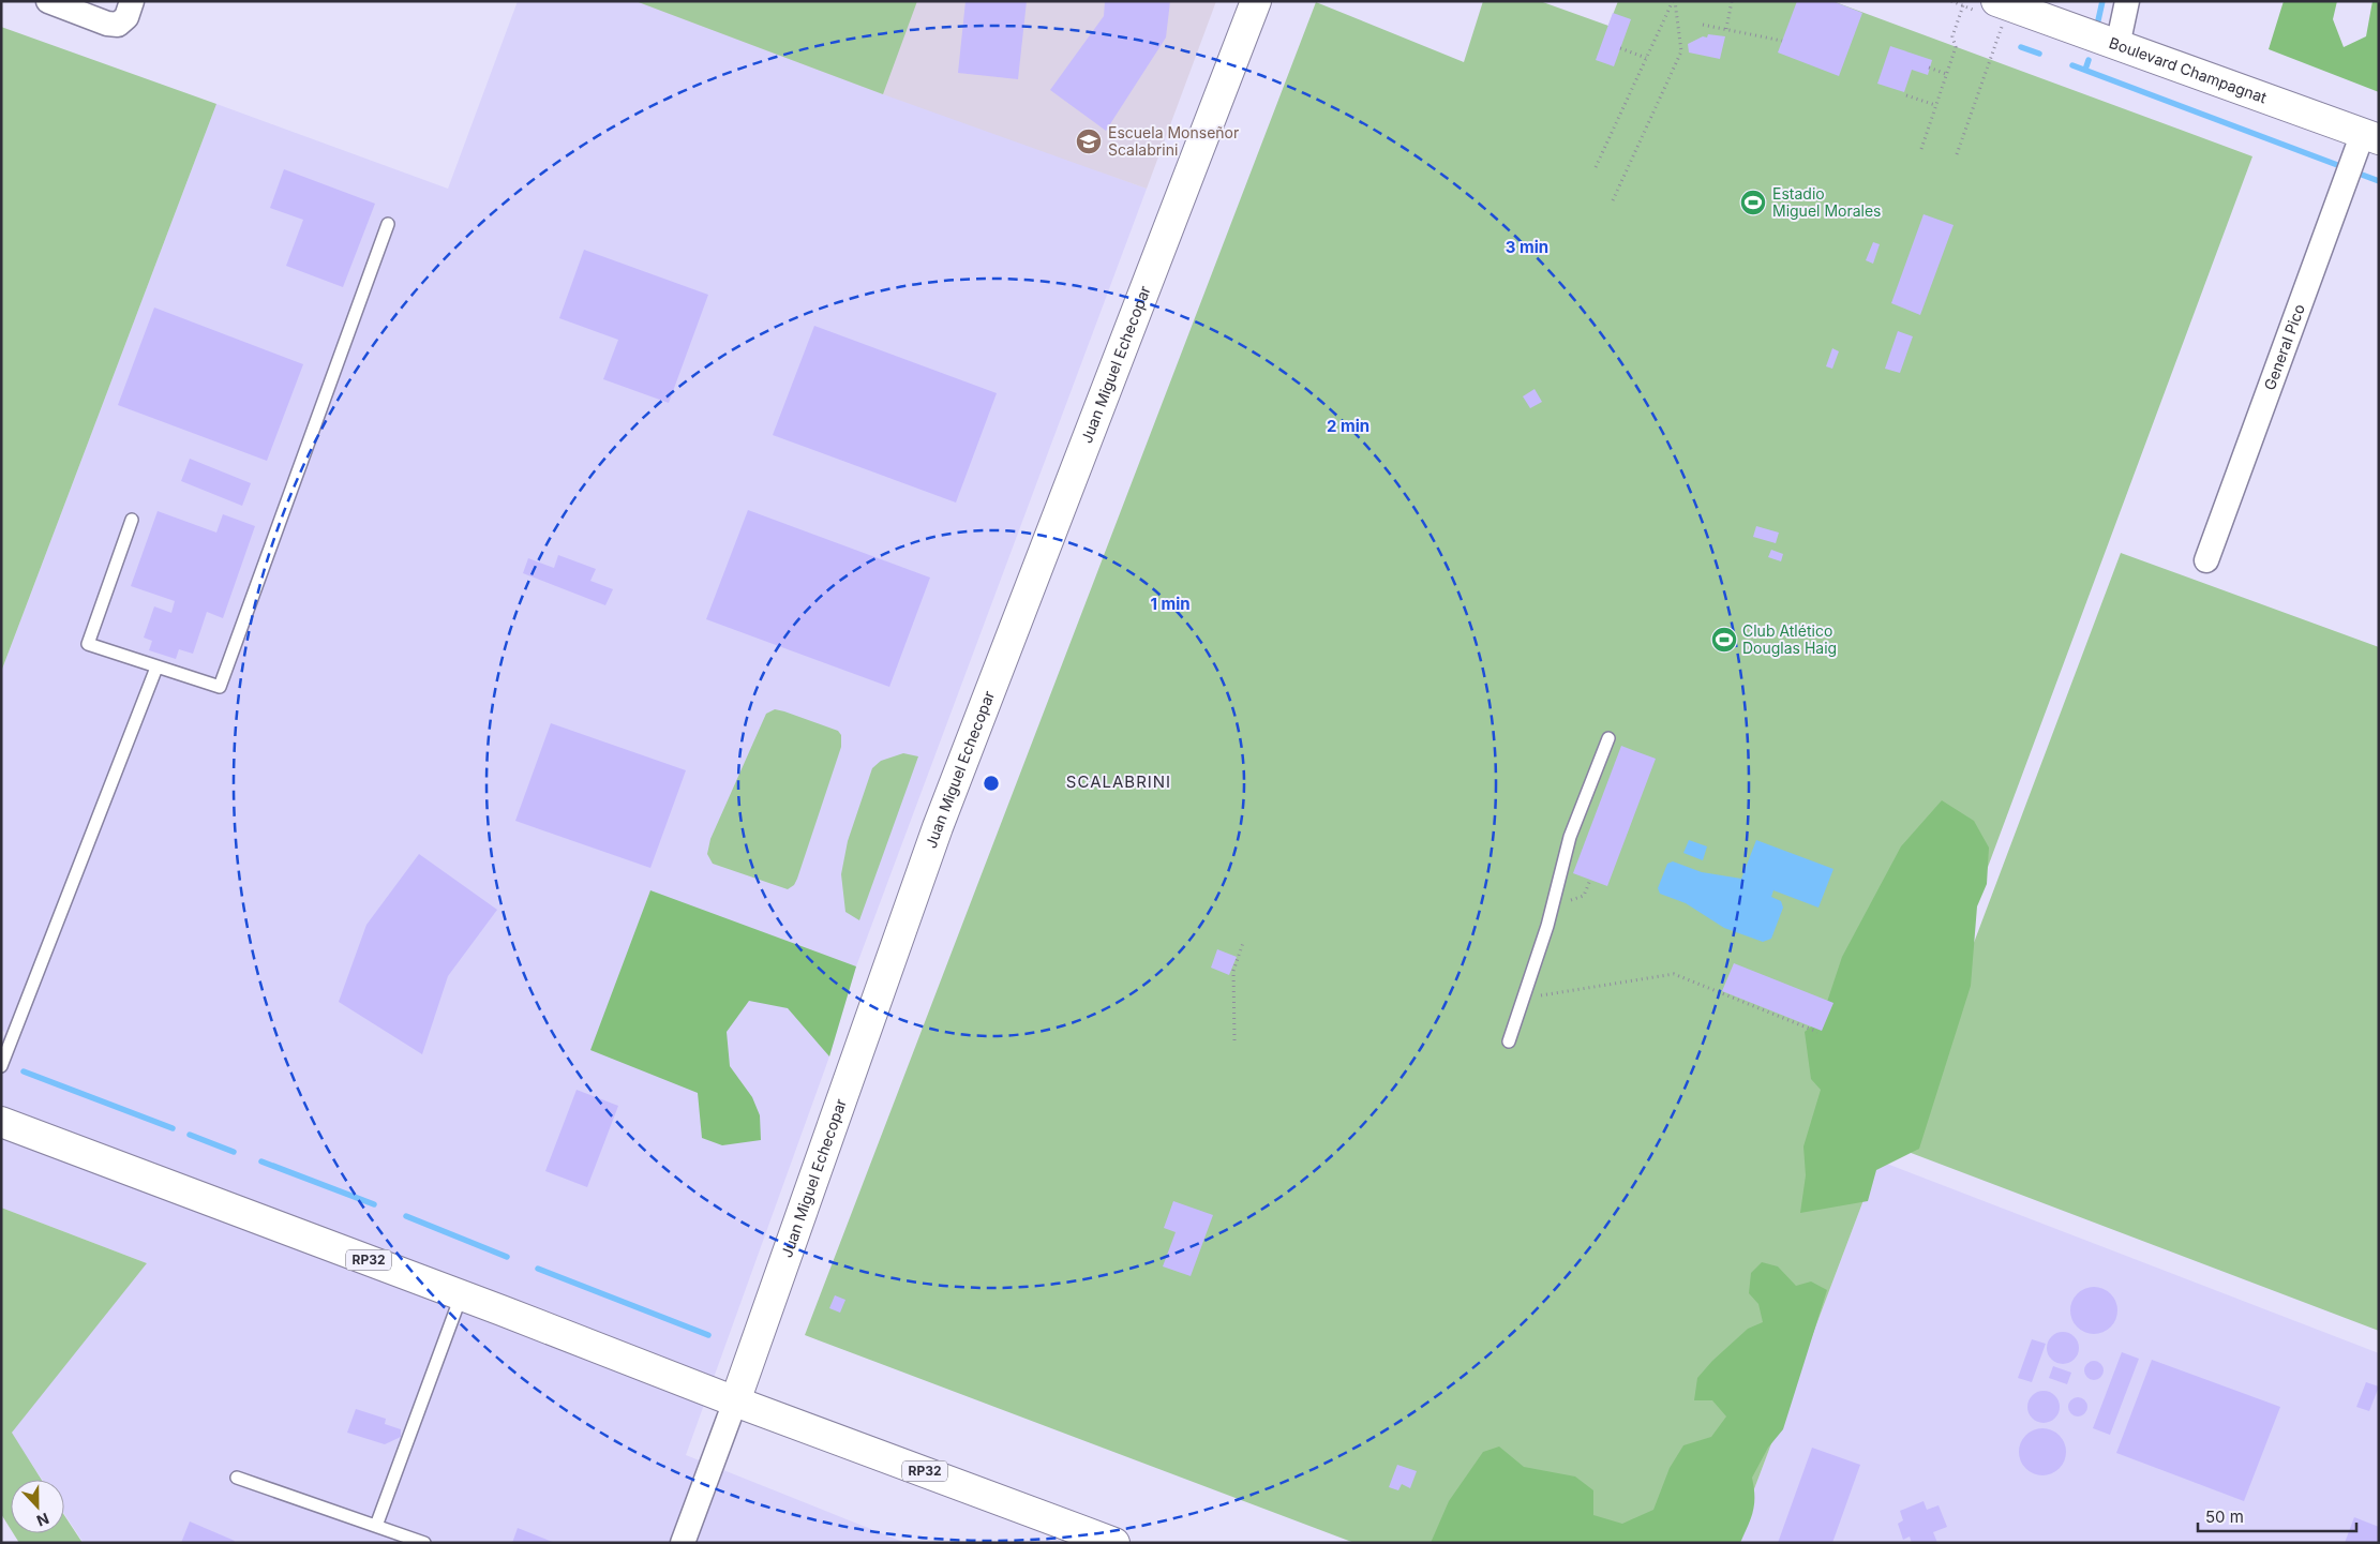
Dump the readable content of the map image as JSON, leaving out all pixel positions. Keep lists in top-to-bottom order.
{
  "streets": {
    "main road": ["Boulevard Champagnat", "Juan Miguel Echecopar", "RP32"],
    "street": ["General Pico"]
  },
  "crossings": [
    ["Boulevard Champagnat", "General Pico"],
    ["Juan Miguel Echecopar", "RP32"]
  ],
  "districts": ["SCALABRINI"],
  "places": {
    "school or university": ["Escuela Monseñor Scalabrini"],
    "sports": ["Estadio Miguel Morales", "Club Atlético Douglas Haig"]
  },
  "scale_bar": "50 m",
  "north": "bottom",
  "rings": ["3 min", "2 min", "1 min"]
}
